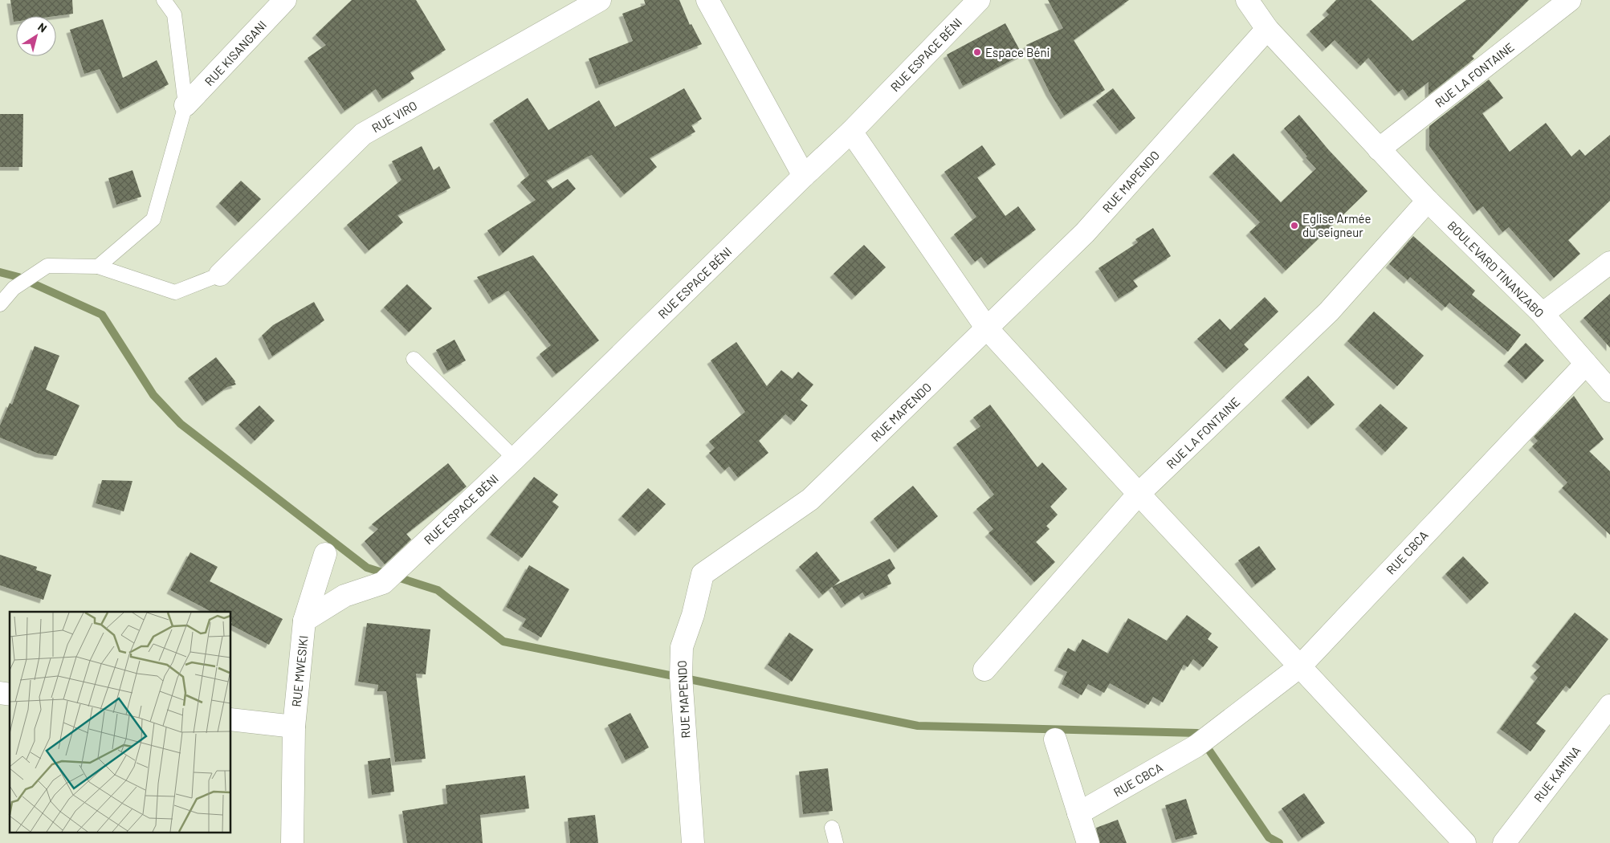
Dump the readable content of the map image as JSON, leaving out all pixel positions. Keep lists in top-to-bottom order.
{
  "streets": {
    "street": [
      "RUE KISANGANI",
      "RUE ESPACE BÉNI",
      "RUE LA FONTAINE",
      "RUE VIRO",
      "RUE MAPENDO",
      "BOULEVARD TINANZABO",
      "RUE CBCA",
      "RUE MWESIKI",
      "RUE KAMINA"
    ]
  },
  "crossings": [
    ["RUE ESPACE BÉNI", "RUE MWESIKI"],
    ["RUE LA FONTAINE", "BOULEVARD TINANZABO"],
    ["RUE MAPENDO", "BOULEVARD TINANZABO"],
    ["BOULEVARD TINANZABO", "RUE CBCA"]
  ],
  "places": ["Espace Béni", "Eglise Armée du seigneur"],
  "north": "top right"
}
